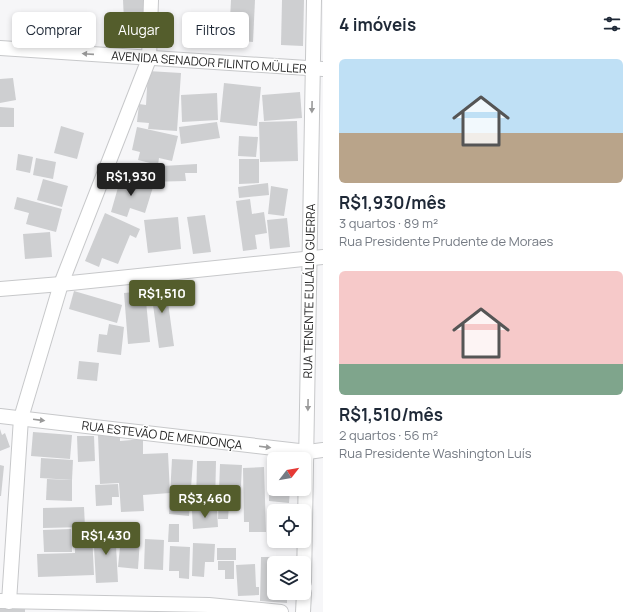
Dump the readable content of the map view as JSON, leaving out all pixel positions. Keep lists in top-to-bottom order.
{
  "streets": {
    "street": ["AVENIDA SENADOR FILINTO MÜLLER", "RUA TENENTE EULÁLIO GUERRA", "RUA ESTEVÃO DE MENDONÇA"]
  },
  "crossings": [
    ["AVENIDA SENADOR FILINTO MÜLLER", "RUA TENENTE EULÁLIO GUERRA"],
    ["RUA TENENTE EULÁLIO GUERRA", "RUA ESTEVÃO DE MENDONÇA"]
  ],
  "one_way": ["AVENIDA SENADOR FILINTO MÜLLER", "RUA TENENTE EULÁLIO GUERRA", "RUA ESTEVÃO DE MENDONÇA"],
  "north": "top right",
  "page": {
    "heading": "4 imóveis",
    "chip": ["Comprar", "Alugar", "Filtros"],
    "list": [
      {
        "name": "R$1,930/mês",
        "note": "3 quartos · 89 m² · Rua Presidente Prudente de Moraes"
      },
      {
        "name": "R$1,510/mês",
        "note": "2 quartos · 56 m² · Rua Presidente Washington Luís"
      }
    ],
    "price": [
      "R$1,930",
      "R$1,510",
      "R$3,460",
      "R$1,430"
    ]
  }
}
